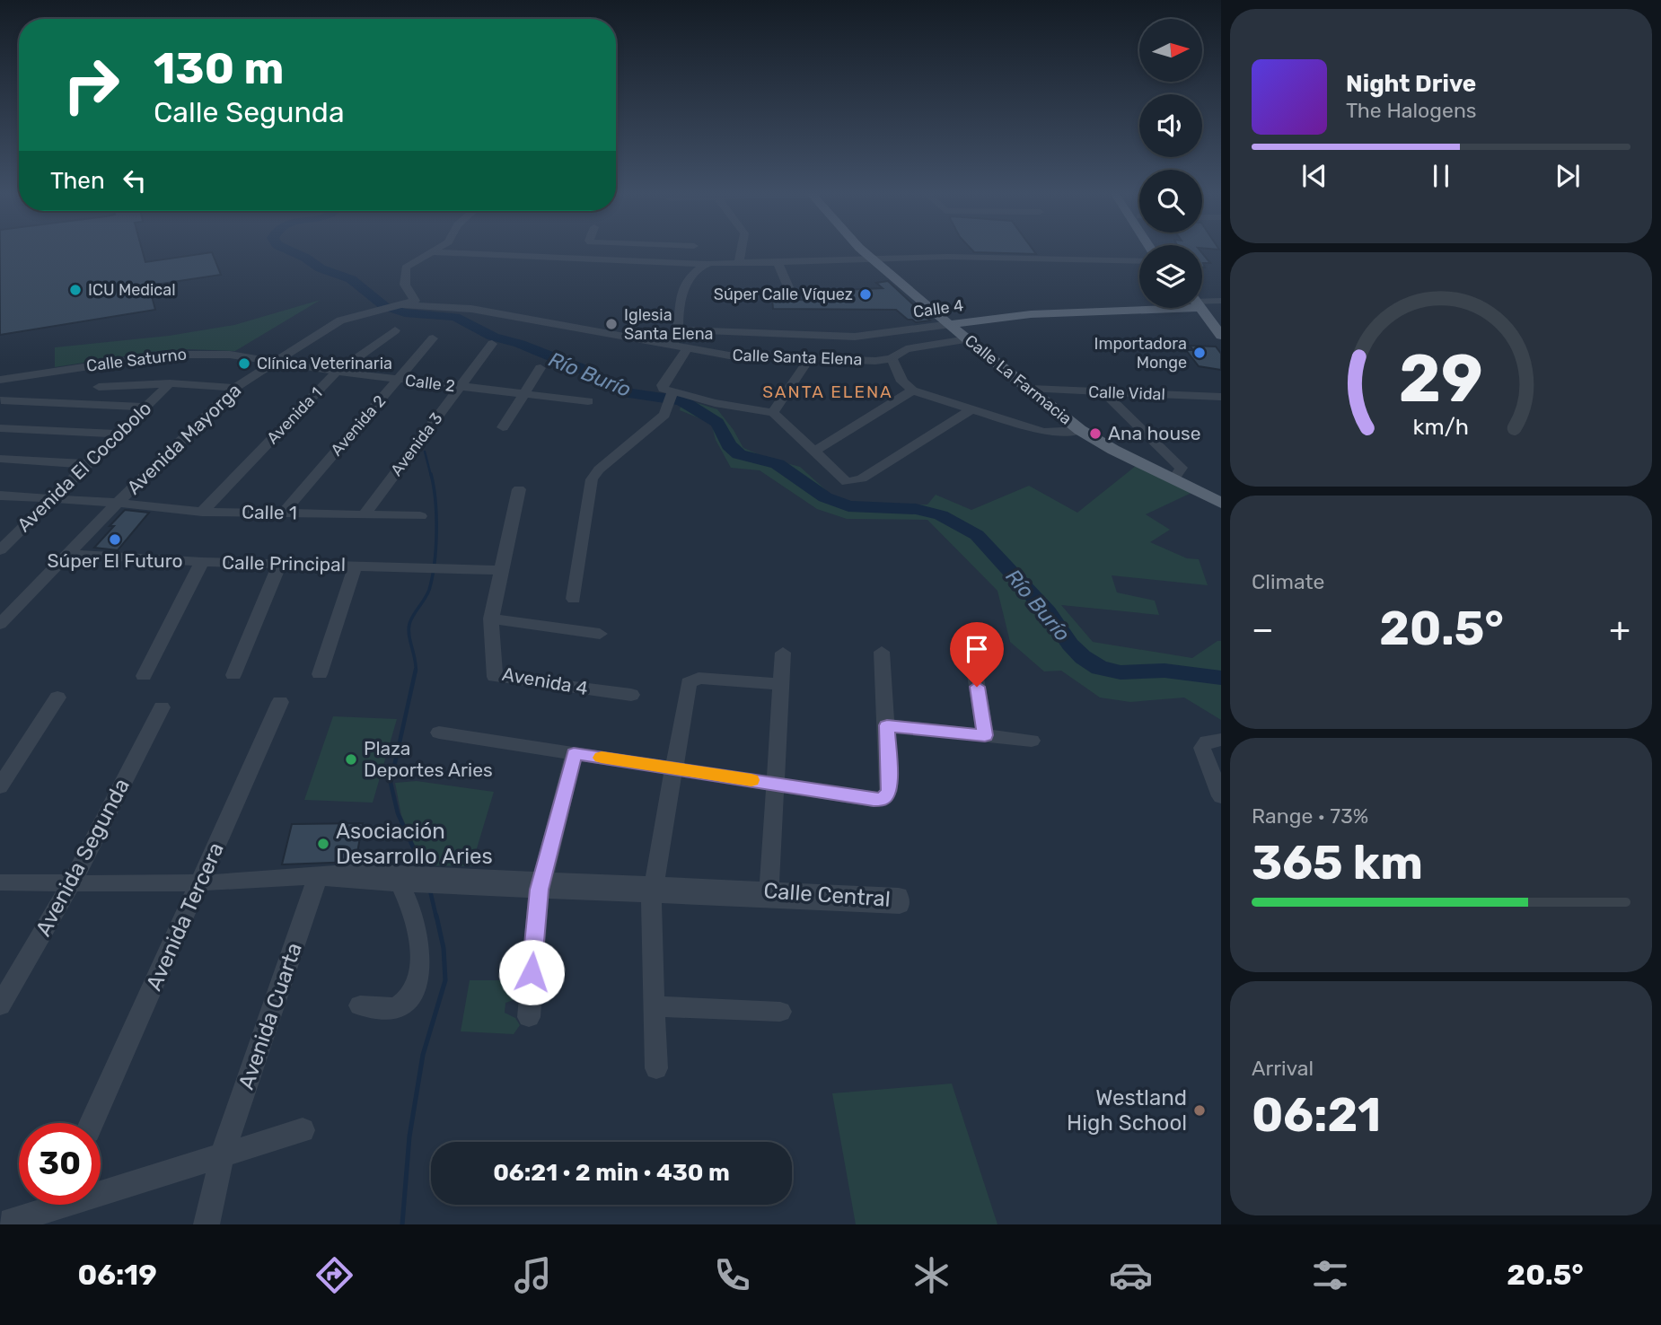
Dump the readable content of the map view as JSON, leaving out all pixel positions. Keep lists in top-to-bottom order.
{
  "streets": {
    "main road": ["Calle 4", "Calle La Farmacia"],
    "street": [
      "Calle Santa Elena",
      "Calle Saturno",
      "Calle 2",
      "Calle Vidal",
      "Avenida 1",
      "Avenida 2",
      "Avenida Mayorga",
      "Avenida 3",
      "Avenida El Cocobolo",
      "Calle 1",
      "Calle Principal",
      "Avenida 4",
      "Avenida Segunda",
      "Calle Central",
      "Avenida Tercera",
      "Avenida Cuarta"
    ]
  },
  "crossings": [
    ["Calle 4", "Calle La Farmacia"],
    ["Calle Santa Elena", "Calle La Farmacia"],
    ["Calle Santa Elena", "Avenida Mayorga"],
    ["Calle Saturno", "Calle 2"],
    ["Calle Saturno", "Avenida Mayorga"],
    ["Calle La Farmacia", "Calle Vidal"],
    ["Calle 2", "Avenida 1"],
    ["Calle 2", "Avenida 2"],
    ["Calle 2", "Avenida Mayorga"],
    ["Calle 2", "Avenida 3"],
    ["Avenida 1", "Calle 1"],
    ["Avenida 2", "Calle 1"],
    ["Avenida Mayorga", "Calle 1"],
    ["Avenida Mayorga", "Calle Principal"],
    ["Avenida 3", "Calle 1"],
    ["Avenida El Cocobolo", "Calle 1"],
    ["Calle Principal", "Avenida 4"],
    ["Avenida Segunda", "Calle Central"],
    ["Calle Central", "Avenida Tercera"],
    ["Calle Central", "Avenida Cuarta"]
  ],
  "districts": ["SANTA ELENA"],
  "water": ["Río Burío"],
  "places": [
    "ICU Medical",
    "Súper Calle Víquez",
    "Iglesia Santa Elena",
    "Importadora Monge",
    "Clínica Veterinaria",
    "Ana house",
    "Súper El Futuro",
    "Plaza Deportes Aries",
    "Asociación Desarrollo Aries",
    "Westland High School"
  ],
  "north": "right",
  "page": {
    "turn": ["130 m", "Calle Segunda"],
    "song": ["Night Drive", "The Halogens"],
    "then": "Then",
    "tile": [
      "Climate",
      ["Range · 73%", "365 km"],
      ["Arrival", "06:21"]
    ],
    "heat": ["−", "20.5°", "+"],
    "limit": "30",
    "trip": "06:21 · 2 min · 430 m",
    "tabs": ["06:19", "20.5°"],
    "gauge": ["29", "km/h"]
  }
}
